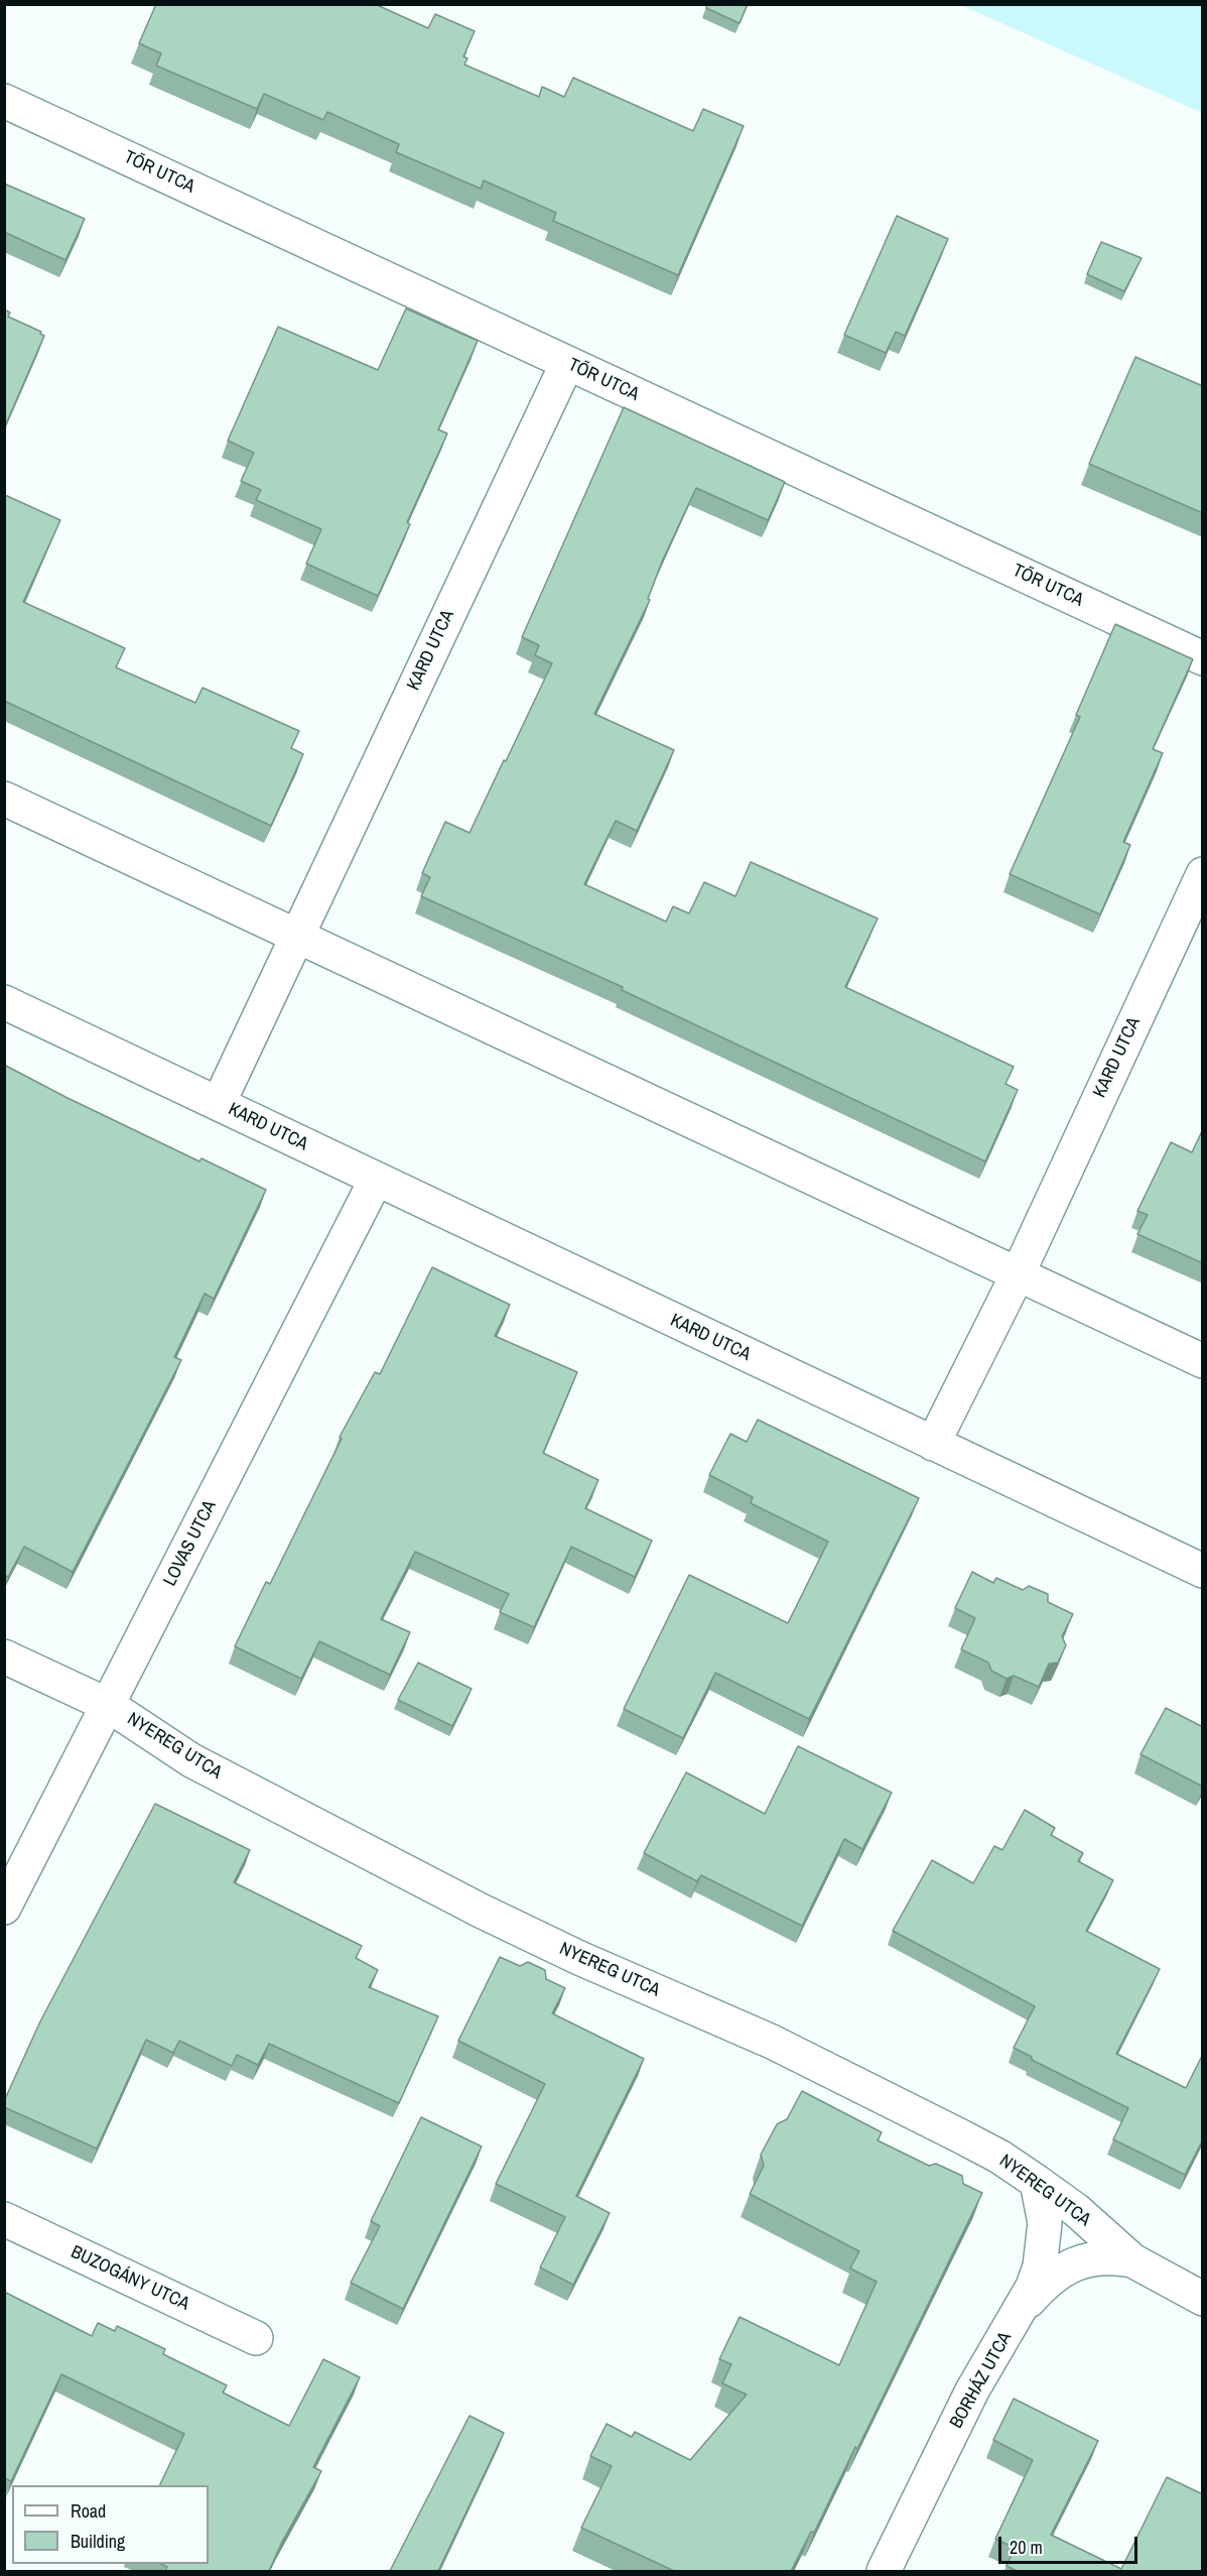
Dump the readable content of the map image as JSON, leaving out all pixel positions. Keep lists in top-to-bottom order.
{
  "streets": {
    "street": [
      "TŐR UTCA",
      "KARD UTCA",
      "LOVAS UTCA",
      "NYEREG UTCA",
      "BUZOGÁNY UTCA",
      "BORHÁZ UTCA"
    ]
  },
  "crossings": [
    ["TŐR UTCA", "KARD UTCA"],
    ["KARD UTCA", "LOVAS UTCA"],
    ["LOVAS UTCA", "NYEREG UTCA"],
    ["NYEREG UTCA", "BORHÁZ UTCA"]
  ],
  "legend": ["Road", "Building"],
  "scale_bar": "20 m"
}
